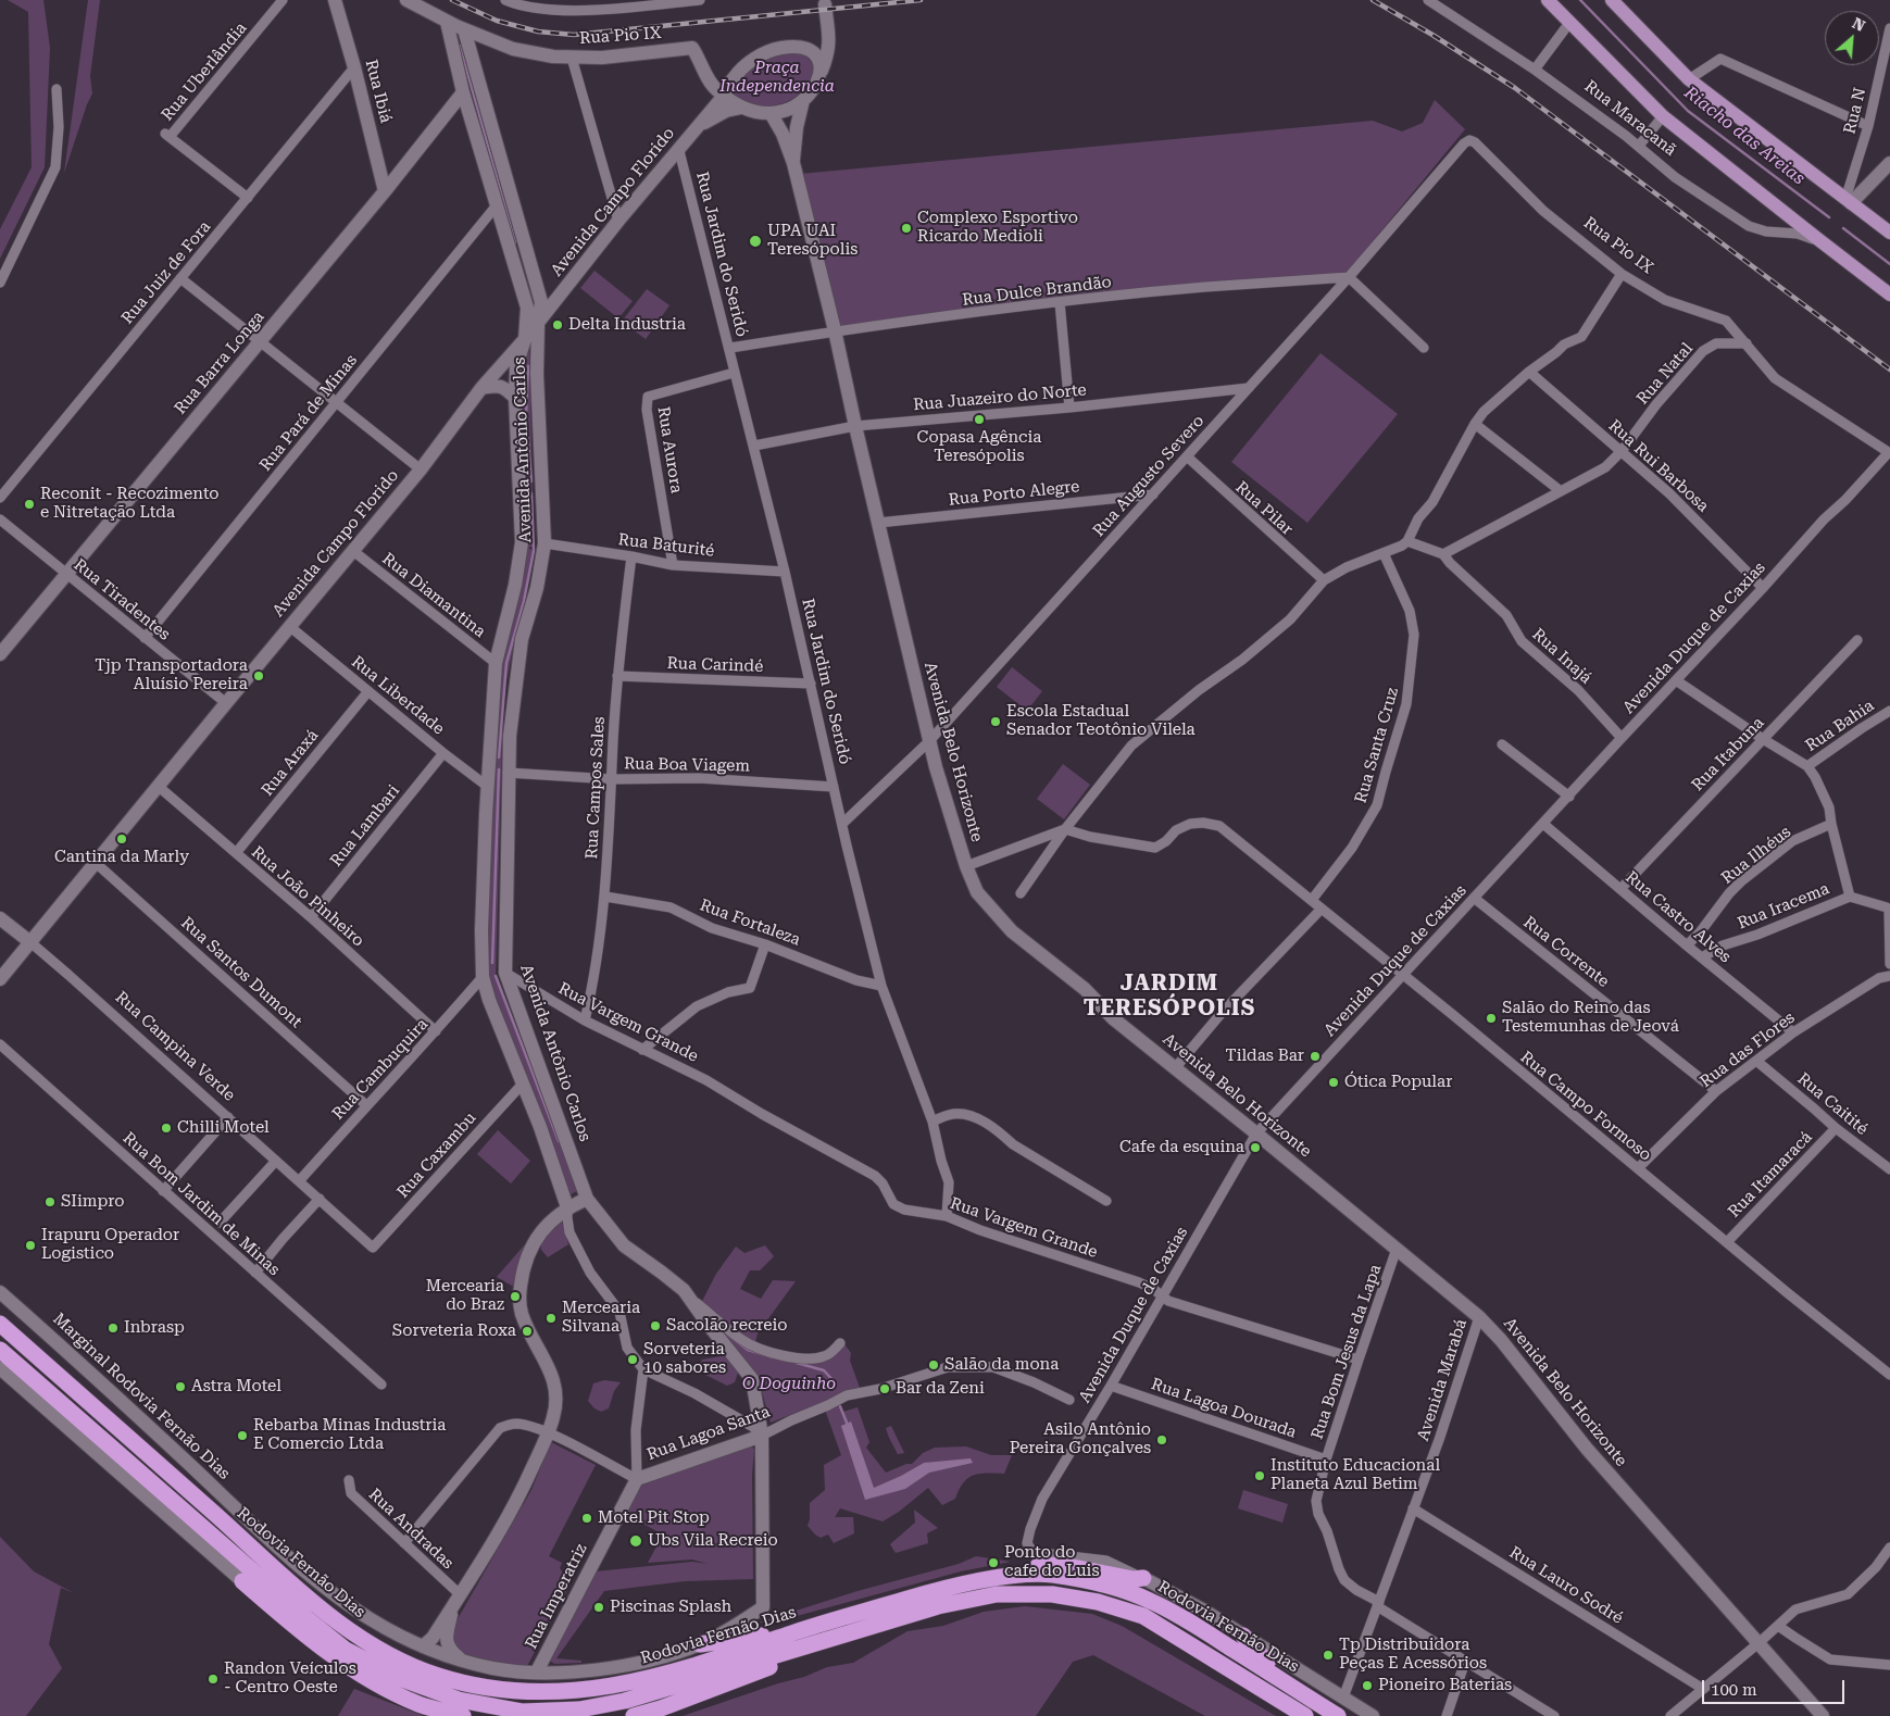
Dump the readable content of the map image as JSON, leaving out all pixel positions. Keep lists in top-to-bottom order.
{
  "streets": {
    "highway": ["Rodovia Fernão Dias"],
    "street": [
      "Rua Pio IX",
      "Rua Uberlândia",
      "Rua Ibiá",
      "Rua N",
      "Rua Maracanã",
      "Avenida Campo Florido",
      "Rua Jardim do Seridó",
      "Rua Juiz de Fora",
      "Rua Dulce Brandão",
      "Rua Barra Longa",
      "Rua Natal",
      "Rua Juazeiro do Norte",
      "Rua Pará de Minas",
      "Avenida Antônio Carlos",
      "Rua Aurora",
      "Rua Rui Barbosa",
      "Rua Augusto Severo",
      "Rua Porto Alegre",
      "Rua Pilar",
      "Rua Baturité",
      "Rua Diamantina",
      "Rua Tiradentes",
      "Avenida Duque de Caxias",
      "Rua Inajá",
      "Rua Carindé",
      "Rua Liberdade",
      "Rua Bahia",
      "Rua Santa Cruz",
      "Avenida Belo Horizonte",
      "Rua Itabuna",
      "Rua Araxá",
      "Rua Boa Viagem",
      "Rua Campos Sales",
      "Rua Lambari",
      "Rua Ilhéus",
      "Rua João Pinheiro",
      "Rua Iracema",
      "Rua Castro Alves",
      "Rua Fortaleza",
      "Rua Corrente",
      "Rua Santos Dumont",
      "Rua Vargem Grande",
      "Rua Campina Verde",
      "Rua das Flores",
      "Rua Cambuquira",
      "Rua Caitité",
      "Rua Campo Formoso",
      "Rua Caxambu",
      "Rua Itamaracá",
      "Rua Bom Jardim de Minas",
      "Rua Bom Jesus da Lapa",
      "Avenida Marabá",
      "Marginal Rodovia Fernão Dias",
      "Rua Lagoa Dourada",
      "Rua Lagoa Santa",
      "Rua Andradas",
      "Rua Lauro Sodré",
      "Rua Imperatriz"
    ]
  },
  "crossings": [
    ["Rua Pio IX", "Avenida Campo Florido"],
    ["Rua Pio IX", "Rua Natal"],
    ["Rua Pio IX", "Avenida Antônio Carlos"],
    ["Rua Pio IX", "Rua Augusto Severo"],
    ["Rua Pio IX", "Avenida Duque de Caxias"],
    ["Rua Uberlândia", "Rua Juiz de Fora"],
    ["Rua Ibiá", "Rua Juiz de Fora"],
    ["Rua Ibiá", "Rua Barra Longa"],
    ["Avenida Campo Florido", "Rua Jardim do Seridó"],
    ["Avenida Campo Florido", "Avenida Antônio Carlos"],
    ["Avenida Campo Florido", "Rua Diamantina"],
    ["Avenida Campo Florido", "Rua Tiradentes"],
    ["Avenida Campo Florido", "Rua Liberdade"],
    ["Avenida Campo Florido", "Rua João Pinheiro"],
    ["Avenida Campo Florido", "Rua Santos Dumont"],
    ["Avenida Campo Florido", "Rua Campina Verde"],
    ["Rua Jardim do Seridó", "Rua Dulce Brandão"],
    ["Rua Jardim do Seridó", "Rua Juazeiro do Norte"],
    ["Rua Jardim do Seridó", "Rua Aurora"],
    ["Rua Jardim do Seridó", "Rua Augusto Severo"],
    ["Rua Jardim do Seridó", "Rua Baturité"],
    ["Rua Jardim do Seridó", "Rua Carindé"],
    ["Rua Jardim do Seridó", "Rua Boa Viagem"],
    ["Rua Jardim do Seridó", "Rua Fortaleza"],
    ["Rua Jardim do Seridó", "Rua Vargem Grande"],
    ["Rua Dulce Brandão", "Rua Augusto Severo"],
    ["Rua Dulce Brandão", "Avenida Belo Horizonte"],
    ["Rua Barra Longa", "Avenida Antônio Carlos"],
    ["Rua Barra Longa", "Rua Tiradentes"],
    ["Rua Natal", "Rua Rui Barbosa"],
    ["Rua Natal", "Rua Inajá"],
    ["Rua Juazeiro do Norte", "Rua Augusto Severo"],
    ["Rua Juazeiro do Norte", "Avenida Belo Horizonte"],
    ["Rua Pará de Minas", "Avenida Antônio Carlos"],
    ["Rua Pará de Minas", "Rua Tiradentes"],
    ["Avenida Antônio Carlos", "Rua Baturité"],
    ["Avenida Antônio Carlos", "Rua Diamantina"],
    ["Avenida Antônio Carlos", "Rua Liberdade"],
    ["Avenida Antônio Carlos", "Rua Boa Viagem"],
    ["Avenida Antônio Carlos", "Rua Vargem Grande"],
    ["Avenida Antônio Carlos", "Rua Cambuquira"],
    ["Avenida Antônio Carlos", "Rua Caxambu"],
    ["Avenida Antônio Carlos", "Marginal Rodovia Fernão Dias"],
    ["Avenida Antônio Carlos", "Rua Lagoa Santa"],
    ["Rua Aurora", "Rua Baturité"],
    ["Rua Rui Barbosa", "Avenida Duque de Caxias"],
    ["Rua Augusto Severo", "Rua Porto Alegre"],
    ["Rua Augusto Severo", "Rua Pilar"],
    ["Rua Augusto Severo", "Avenida Belo Horizonte"],
    ["Rua Porto Alegre", "Avenida Belo Horizonte"],
    ["Rua Baturité", "Rua Campos Sales"],
    ["Avenida Duque de Caxias", "Rua Inajá"],
    ["Avenida Duque de Caxias", "Avenida Belo Horizonte"],
    ["Avenida Duque de Caxias", "Rua Castro Alves"],
    ["Avenida Duque de Caxias", "Rua Corrente"],
    ["Avenida Duque de Caxias", "Rua Vargem Grande"],
    ["Avenida Duque de Caxias", "Rua Campo Formoso"],
    ["Avenida Duque de Caxias", "Rua Lagoa Dourada"],
    ["Avenida Duque de Caxias", "Rodovia Fernão Dias"],
    ["Rua Carindé", "Rua Campos Sales"],
    ["Rua Liberdade", "Rua Araxá"],
    ["Rua Liberdade", "Rua Lambari"],
    ["Rua Santa Cruz", "Rua Campo Formoso"],
    ["Avenida Belo Horizonte", "Rua Bom Jesus da Lapa"],
    ["Avenida Belo Horizonte", "Avenida Marabá"],
    ["Rua Itabuna", "Rua Castro Alves"],
    ["Rua Araxá", "Rua João Pinheiro"],
    ["Rua Boa Viagem", "Rua Campos Sales"],
    ["Rua Campos Sales", "Rua Fortaleza"],
    ["Rua Campos Sales", "Rua Vargem Grande"],
    ["Rua Lambari", "Rua João Pinheiro"],
    ["Rua Ilhéus", "Rua Castro Alves"],
    ["Rua João Pinheiro", "Rua Cambuquira"],
    ["Rua Iracema", "Rua Castro Alves"],
    ["Rua Castro Alves", "Rua das Flores"],
    ["Rua Corrente", "Rua das Flores"],
    ["Rua Santos Dumont", "Rua Cambuquira"],
    ["Rua Vargem Grande", "Rua Bom Jesus da Lapa"],
    ["Rua Campina Verde", "Rua Cambuquira"],
    ["Rua Campina Verde", "Rua Caxambu"],
    ["Rua das Flores", "Rua Caitité"],
    ["Rua das Flores", "Rua Campo Formoso"],
    ["Rua Caitité", "Rua Itamaracá"],
    ["Rua Campo Formoso", "Rua Itamaracá"],
    ["Rua Bom Jesus da Lapa", "Avenida Marabá"],
    ["Rua Bom Jesus da Lapa", "Rua Lagoa Dourada"],
    ["Avenida Marabá", "Rua Lauro Sodré"],
    ["Marginal Rodovia Fernão Dias", "Rua Imperatriz"],
    ["Rua Lagoa Santa", "Rua Imperatriz"]
  ],
  "districts": ["JARDIM TERESÓPOLIS"],
  "water": ["Riacho das Areias"],
  "parks": ["Praça Independencia", "O Doguinho"],
  "places": [
    "Complexo Esportivo Ricardo Medioli",
    "UPA UAI Teresópolis",
    "Delta Industria",
    "Copasa Agência Teresópolis",
    "Reconit - Recozimento e Nitretação Ltda",
    "Tjp Transportadora Aluísio Pereira",
    "Escola Estadual Senador Teotônio Vilela",
    "Cantina da Marly",
    "Salão do Reino das Testemunhas de Jeová",
    "Tildas Bar",
    "Ótica Popular",
    "Chilli Motel",
    "Cafe da esquina",
    "SIimpro",
    "Irapuru Operador Logistico",
    "Mercearia do Braz",
    "Mercearia Silvana",
    "Sacolão recreio",
    "Inbrasp",
    "Sorveteria Roxa",
    "Sorveteria 10 sabores",
    "Salão da mona",
    "Astra Motel",
    "Bar da Zeni",
    "Rebarba Minas Industria E Comercio Ltda",
    "Asilo Antônio Pereira Gonçalves",
    "Instituto Educacional Planeta Azul Betim",
    "Motel Pit Stop",
    "Ubs Vila Recreio",
    "Ponto do cafe do Luis",
    "Piscinas Splash",
    "Tp Distribuidora Peças E Acessórios",
    "Randon Veículos - Centro Oeste",
    "Pioneiro Baterias"
  ],
  "scale_bar": "100 m",
  "north": "top right"
}
